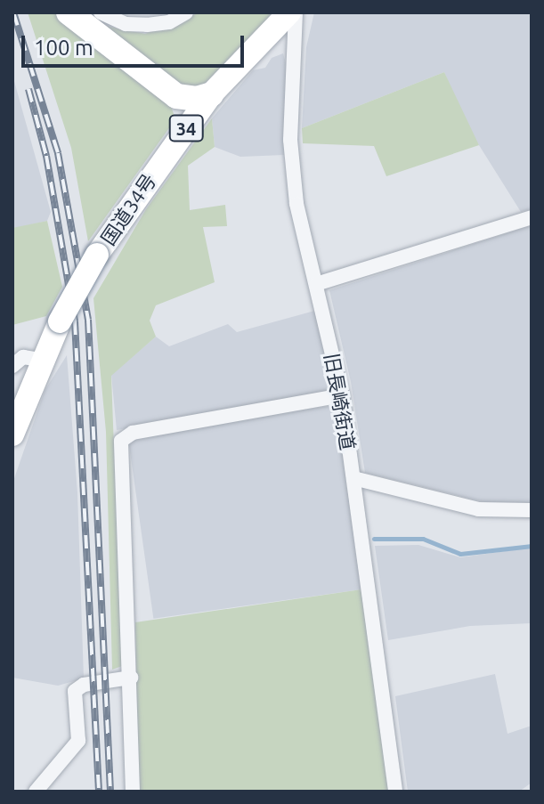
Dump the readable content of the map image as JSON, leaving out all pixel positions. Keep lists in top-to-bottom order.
{
  "streets": {
    "highway": ["34", "国道34号"],
    "street": ["旧長崎街道"]
  },
  "scale_bar": "100 m"
}
